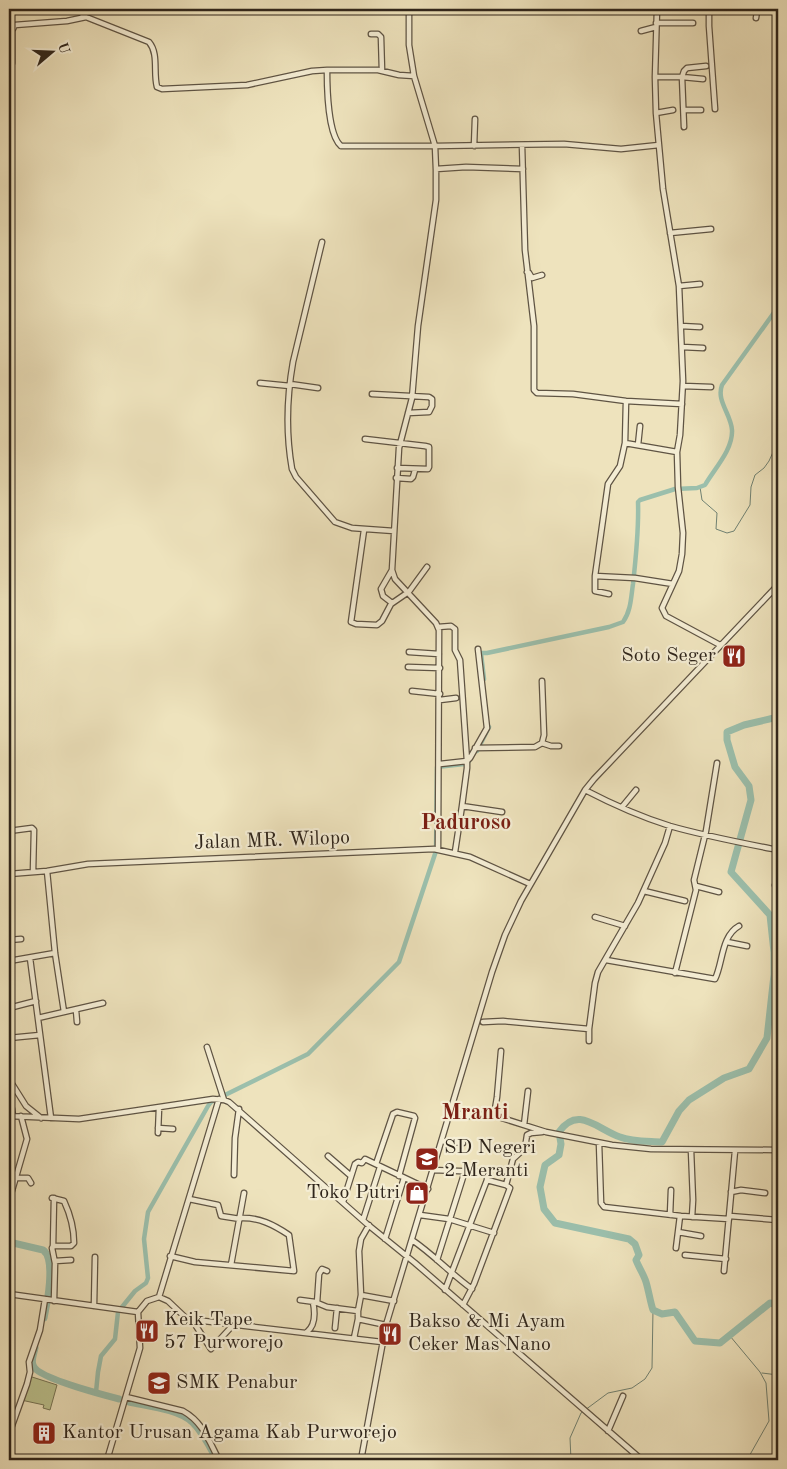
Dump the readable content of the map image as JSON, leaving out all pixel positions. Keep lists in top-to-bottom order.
{
  "streets": {
    "street": ["Jalan MR. Wilopo"]
  },
  "districts": ["Paduroso", "Mranti"],
  "places": {
    "restaurant": ["Soto Seger", "Keik Tape 57 Purworejo", "Bakso & Mi Ayam Ceker Mas Nano"],
    "school or university": ["SD Negeri 2 Meranti", "SMK Penabur"],
    "shop": ["Toko Putri"],
    "building": ["Kantor Urusan Agama Kab Purworejo"]
  },
  "north": "right"
}
